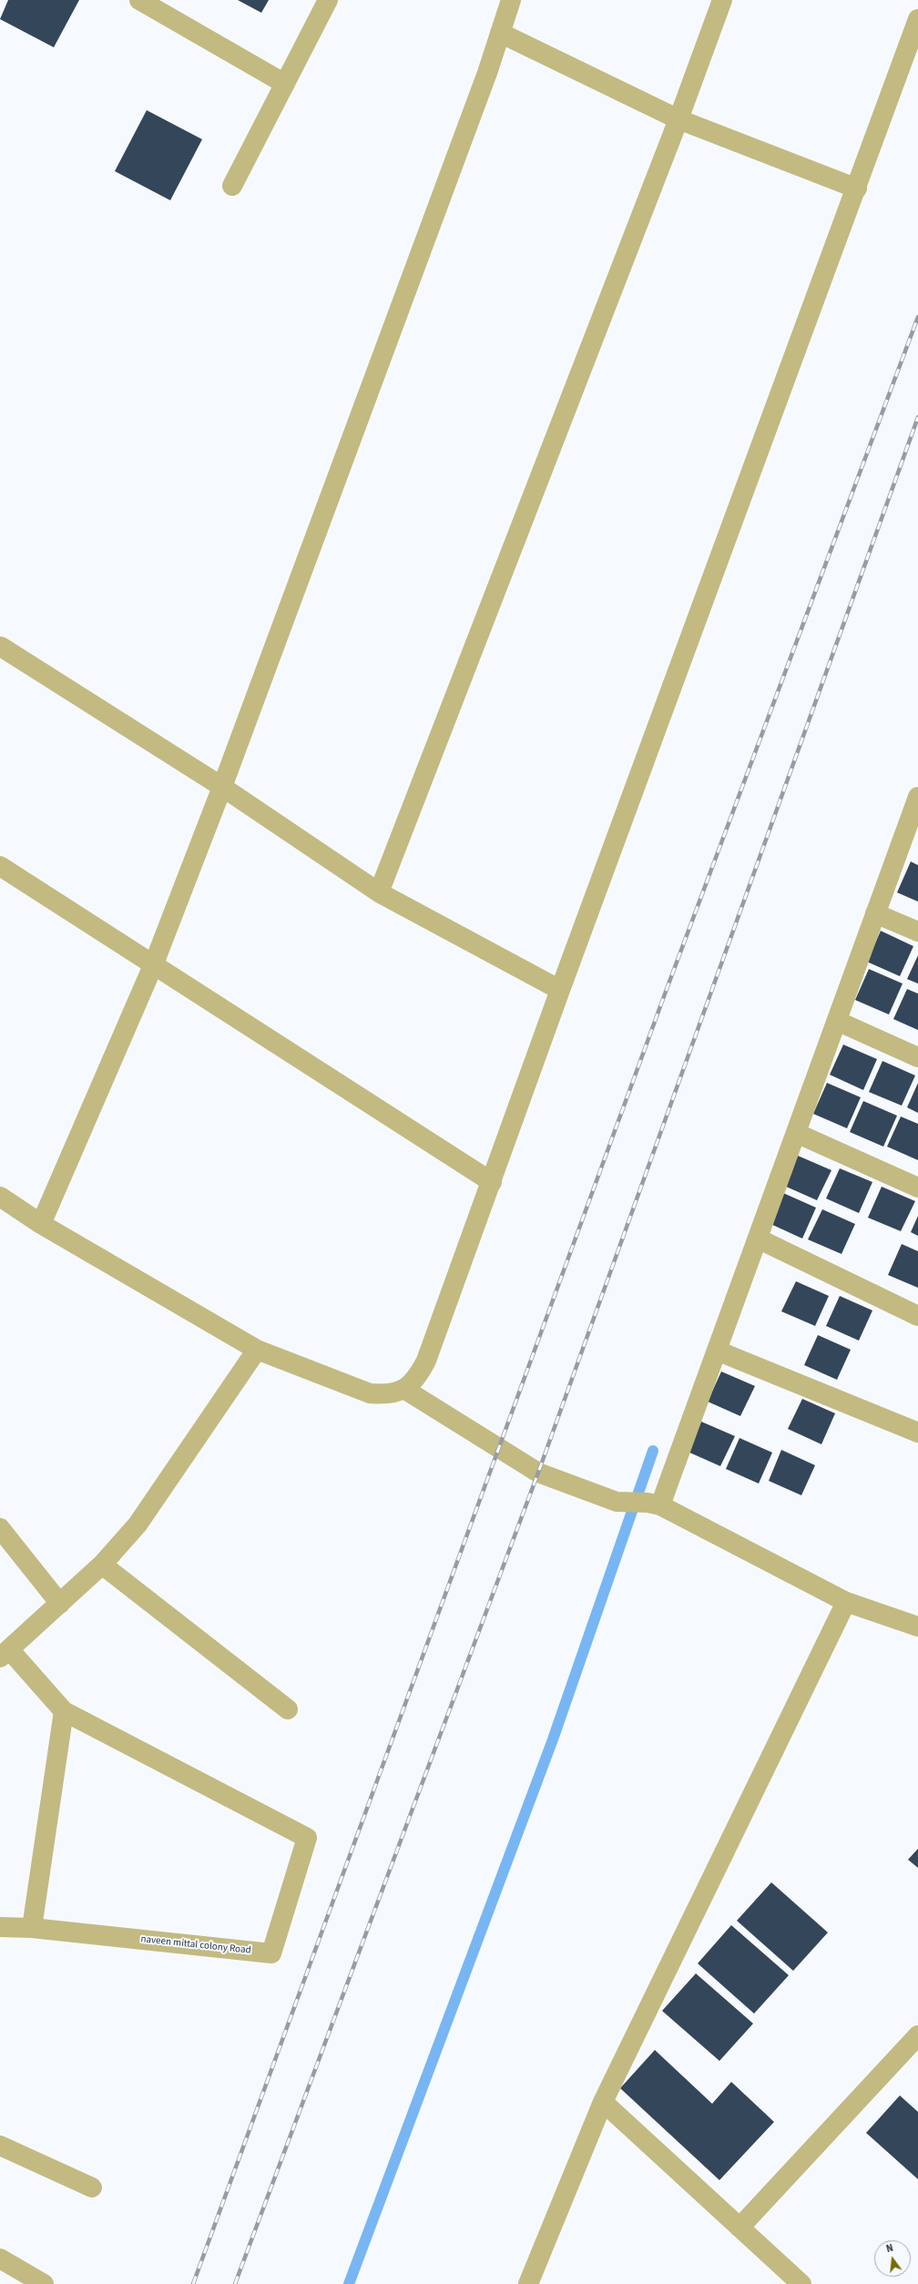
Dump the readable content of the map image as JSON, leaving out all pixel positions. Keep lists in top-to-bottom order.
{
  "streets": {
    "street": ["naveen mittal colony Road"]
  },
  "north": "top"
}
